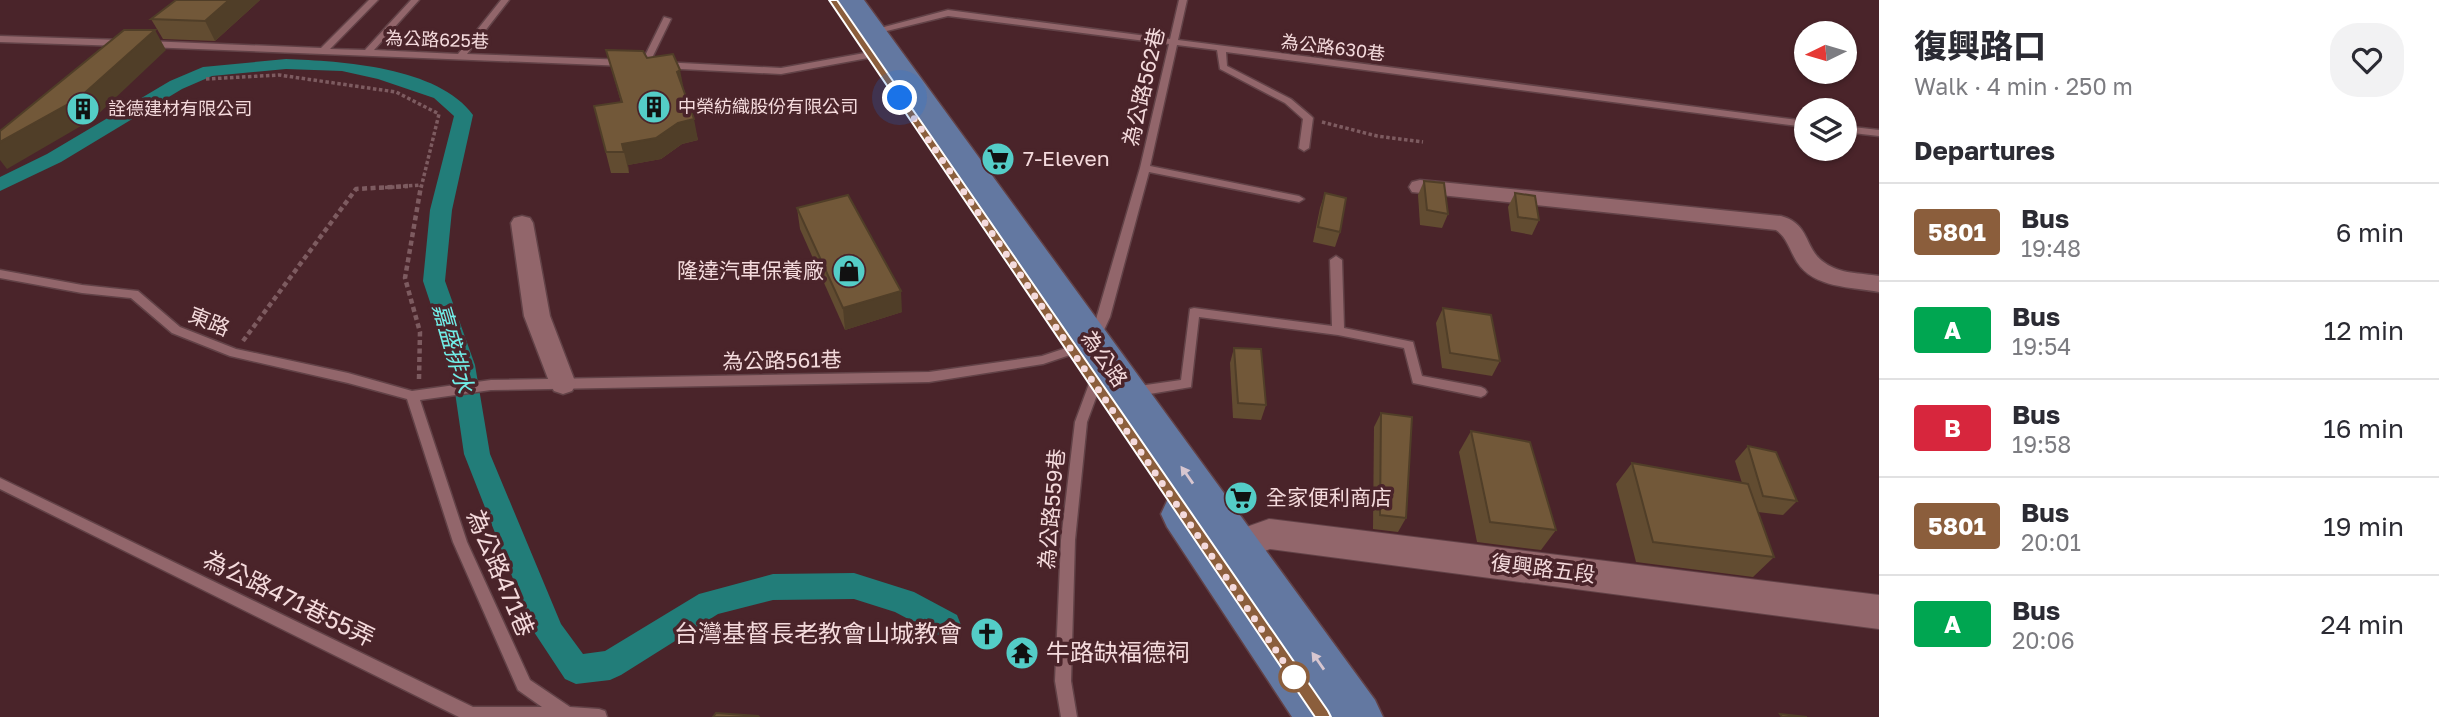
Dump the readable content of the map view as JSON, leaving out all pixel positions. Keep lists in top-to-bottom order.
{
  "streets": {
    "main road": ["為公路"],
    "street": ["復興路五段"],
    "lane": [
      "為公路625巷",
      "為公路630巷",
      "為公路562巷",
      "東路",
      "為公路561巷",
      "為公路559巷",
      "為公路471巷",
      "為公路471巷55弄"
    ]
  },
  "crossings": [
    ["為公路625巷", "為公路630巷"],
    ["為公路625巷", "為公路"],
    ["為公路630巷", "為公路562巷"],
    ["為公路630巷", "為公路"],
    ["為公路562巷", "為公路"],
    ["為公路562巷", "為公路561巷"],
    ["為公路562巷", "為公路559巷"],
    ["東路", "為公路561巷"],
    ["東路", "為公路471巷"],
    ["為公路", "為公路561巷"],
    ["為公路", "為公路559巷"],
    ["為公路", "復興路五段"],
    ["為公路561巷", "為公路559巷"],
    ["為公路561巷", "為公路471巷"],
    ["為公路471巷", "為公路471巷55弄"]
  ],
  "water": ["嘉盛排水"],
  "places": {
    "building": ["中榮紡織股份有限公司", "詮德建材有限公司"],
    "supermarket": ["7-Eleven", "全家便利商店"],
    "shop": ["隆達汽車保養廠"],
    "church": ["台灣基督長老教會山城教會"],
    "temple": ["牛路缺福德祠"]
  },
  "lines": ["bus line 5801"],
  "north": "left",
  "page": {
    "heading": [
      ["復興路口", "Walk · 4 min · 250 m"],
      "Departures"
    ],
    "list": [
      {
        "mark": "5801",
        "name": "Bus",
        "note": "19:48",
        "value": "6 min"
      },
      {
        "mark": "A",
        "name": "Bus",
        "note": "19:54",
        "value": "12 min"
      },
      {
        "mark": "B",
        "name": "Bus",
        "note": "19:58",
        "value": "16 min"
      },
      {
        "mark": "5801",
        "name": "Bus",
        "note": "20:01",
        "value": "19 min"
      },
      {
        "mark": "A",
        "name": "Bus",
        "note": "20:06",
        "value": "24 min"
      }
    ]
  }
}
